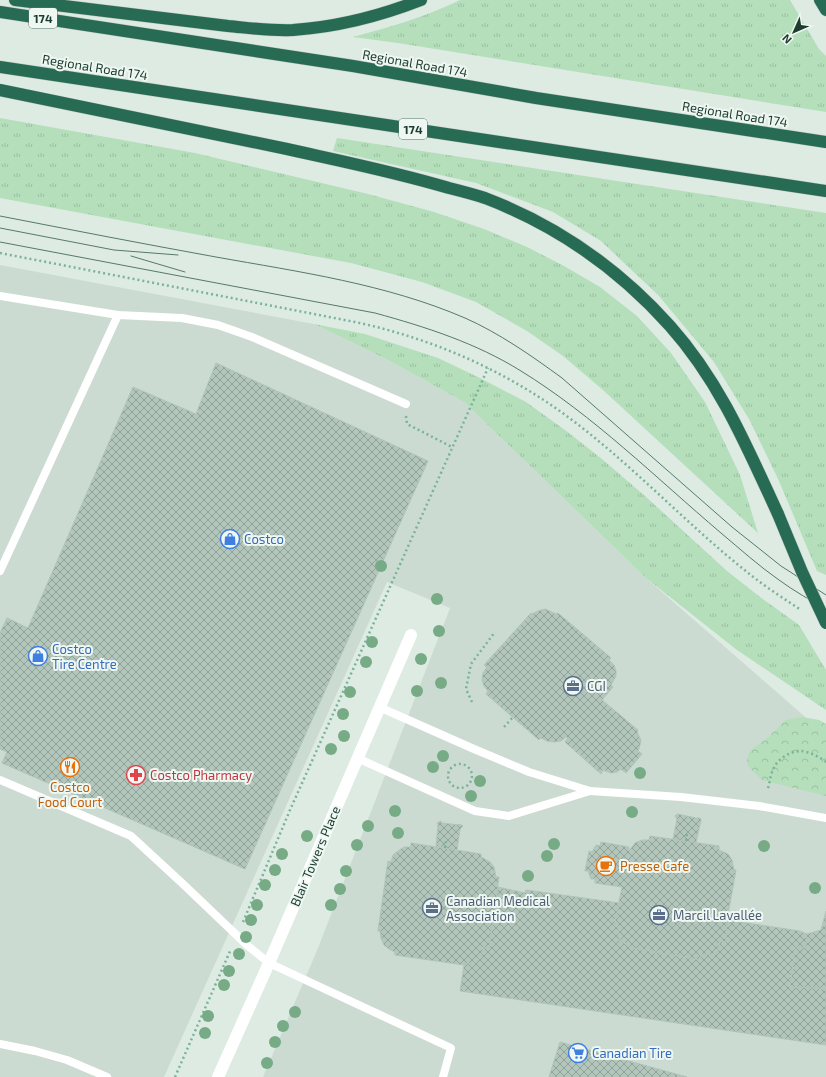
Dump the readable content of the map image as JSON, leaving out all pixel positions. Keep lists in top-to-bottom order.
{
  "streets": {
    "highway": ["174", "Regional Road 174"],
    "street": ["Blair Towers Place"]
  },
  "places": {
    "shop": ["Costco", "Costco Tire Centre"],
    "office": ["CGI", "Canadian Medical Association", "Marcil Lavallée"],
    "restaurant": ["Costco Food Court"],
    "pharmacy": ["Costco Pharmacy"],
    "cafe": ["Presse Cafe"],
    "supermarket": ["Canadian Tire"]
  },
  "north": "bottom left"
}
